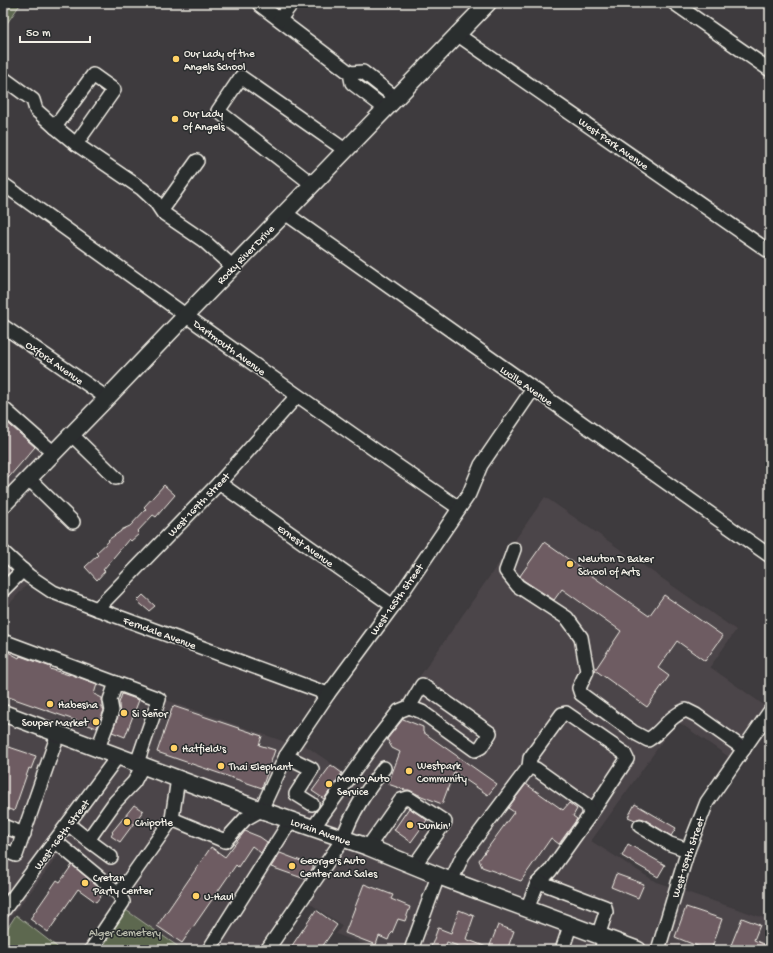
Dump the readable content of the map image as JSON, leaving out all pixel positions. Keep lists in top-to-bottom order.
{
  "streets": {
    "main road": ["Rocky River Drive", "Lorain Avenue"],
    "street": [
      "West Park Avenue",
      "Dartmouth Avenue",
      "Oxford Avenue",
      "Lucille Avenue",
      "West 169th Street",
      "Ernest Avenue",
      "West 165th Street",
      "Ferndale Avenue",
      "West 168th Street",
      "West 159th Street"
    ]
  },
  "crossings": [
    ["West Park Avenue", "Rocky River Drive"],
    ["Rocky River Drive", "Dartmouth Avenue"],
    ["Rocky River Drive", "Oxford Avenue"],
    ["Rocky River Drive", "Lucille Avenue"],
    ["Dartmouth Avenue", "West 169th Street"],
    ["Dartmouth Avenue", "West 165th Street"],
    ["Lucille Avenue", "West 165th Street"],
    ["West 169th Street", "Ernest Avenue"],
    ["West 169th Street", "Ferndale Avenue"],
    ["Ernest Avenue", "West 165th Street"],
    ["West 165th Street", "Ferndale Avenue"],
    ["West 165th Street", "Lorain Avenue"],
    ["Lorain Avenue", "West 168th Street"]
  ],
  "parks": ["Alger Cemetery"],
  "places": [
    "Our Lady of the Angels School",
    "Our Lady of Angels",
    "Newton D Baker School of Arts",
    "Habesha",
    "Si Señor",
    "Souper Market",
    "Hatfield's",
    "Thai Elephant",
    "Westpark Community",
    "Monro Auto Service",
    "Chipotle",
    "Dunkin'",
    "George's Auto Center and Sales",
    "Cretan Party Center",
    "U-Haul"
  ],
  "scale_bar": "50 m"
}
